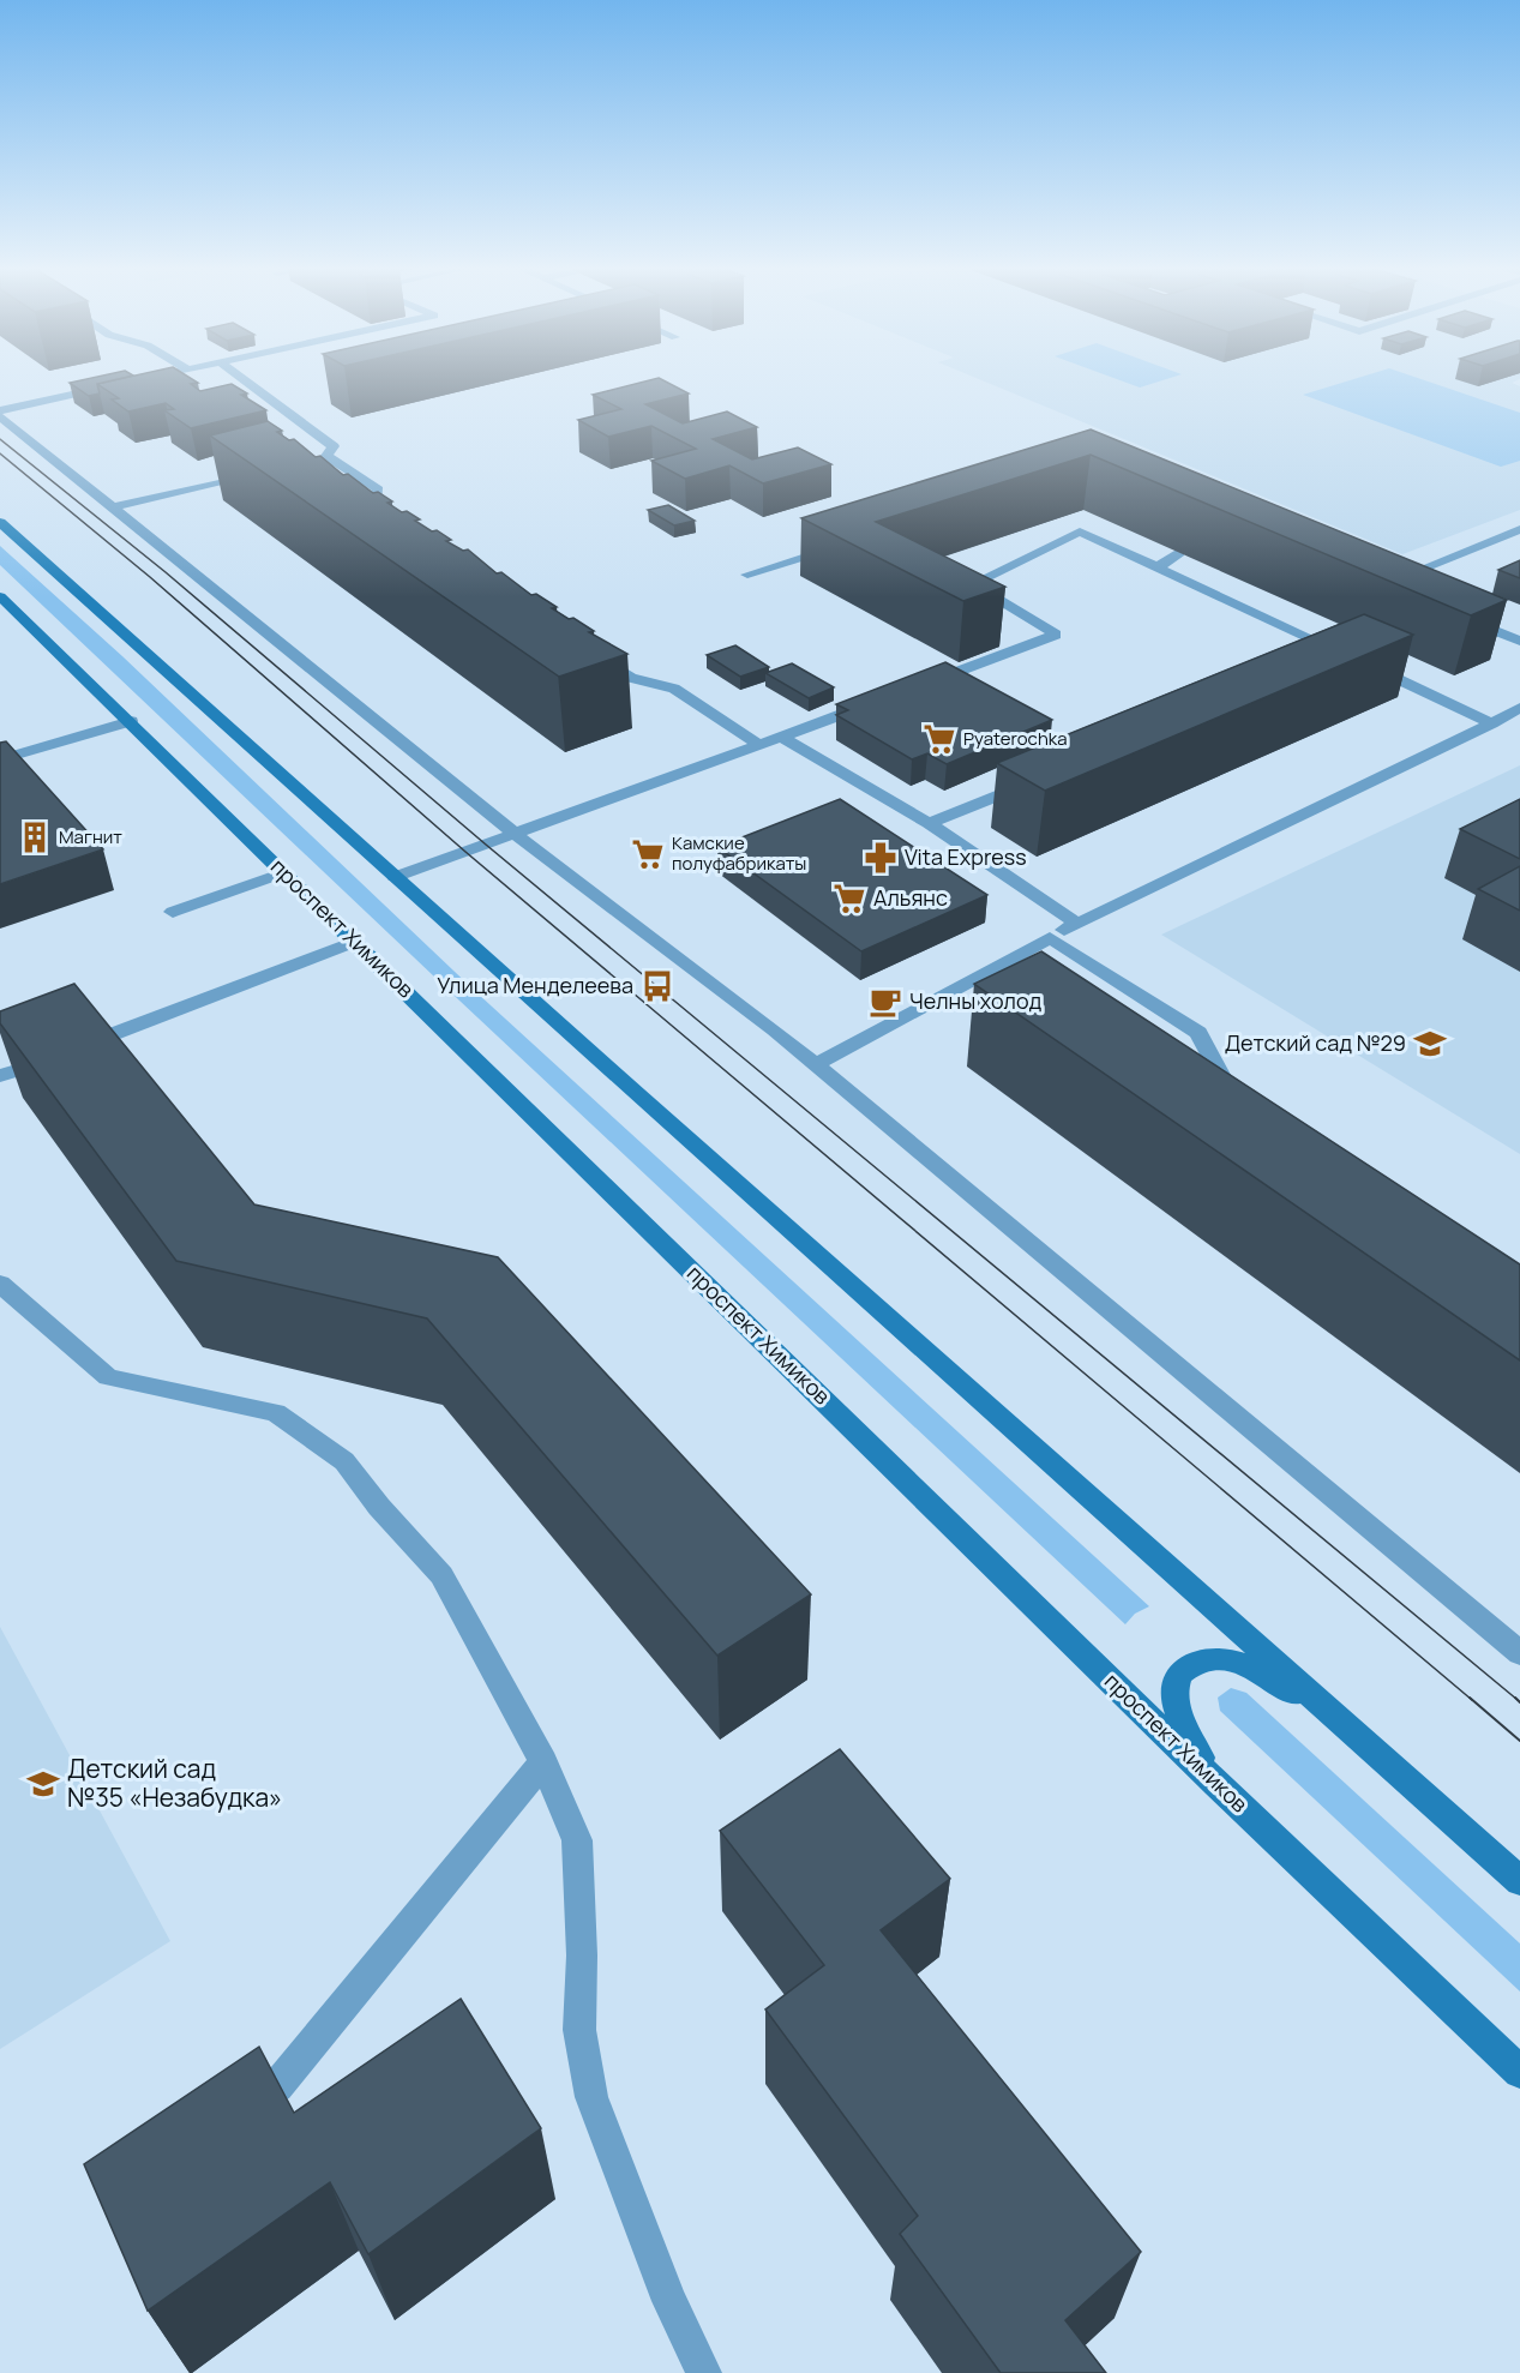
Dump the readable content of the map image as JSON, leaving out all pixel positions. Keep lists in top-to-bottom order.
{
  "streets": {
    "main road": ["проспект Химиков"]
  },
  "places": {
    "supermarket": ["Pyaterochka", "Камские полуфабрикаты", "Альянс"],
    "building": ["Магнит"],
    "pharmacy": ["Vita Express"],
    "bus stop": ["Улица Менделеева"],
    "cafe": ["Челны холод"],
    "school or university": ["Детский сад №29", "Детский сад №35 «Незабудка»"]
  }
}
